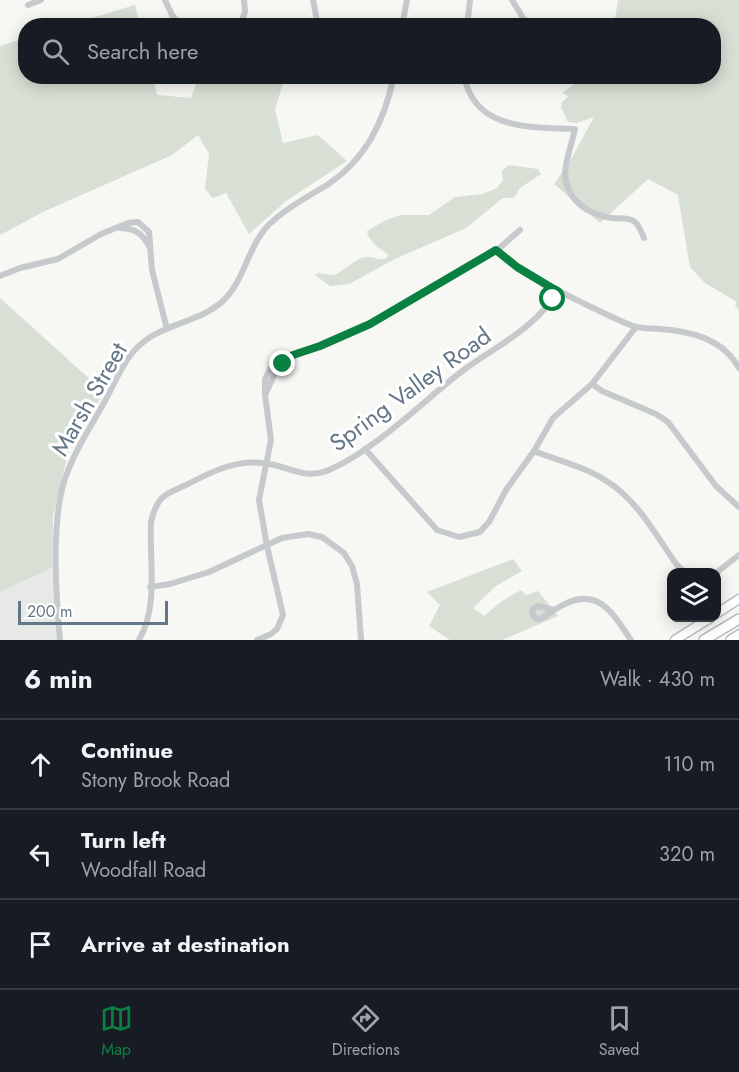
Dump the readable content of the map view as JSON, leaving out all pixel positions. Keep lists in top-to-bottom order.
{
  "streets": {
    "street": ["Spring Valley Road", "Marsh Street"]
  },
  "scale_bar": "200 m",
  "page": {
    "search": "Search here",
    "scale": "200 m",
    "heading": ["6 min", "Walk · 430 m"],
    "list": [
      ["Continue", "Stony Brook Road", "110 m"],
      ["Turn left", "Woodfall Road", "320 m"],
      "Arrive at destination"
    ],
    "nav": ["Map", "Directions", "Saved"]
  }
}
